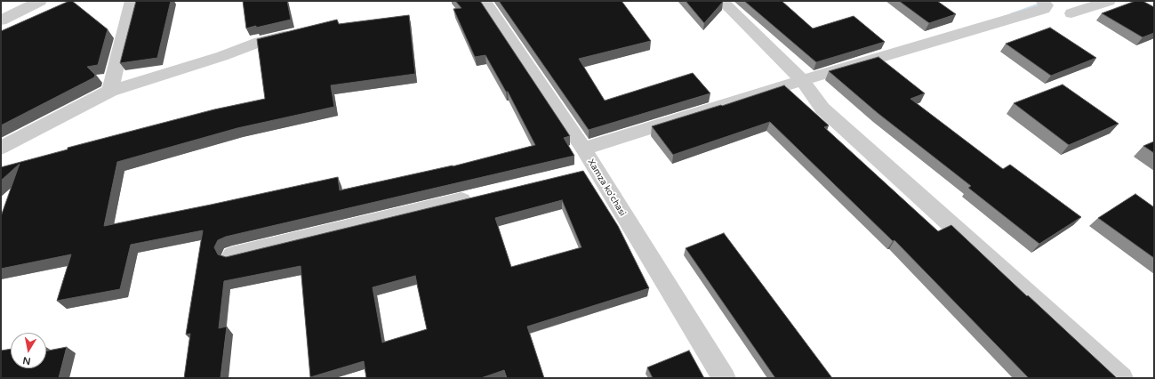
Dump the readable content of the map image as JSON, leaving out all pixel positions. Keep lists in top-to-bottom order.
{
  "streets": {
    "street": ["Xamza ko'chasi"]
  },
  "north": "bottom"
}
